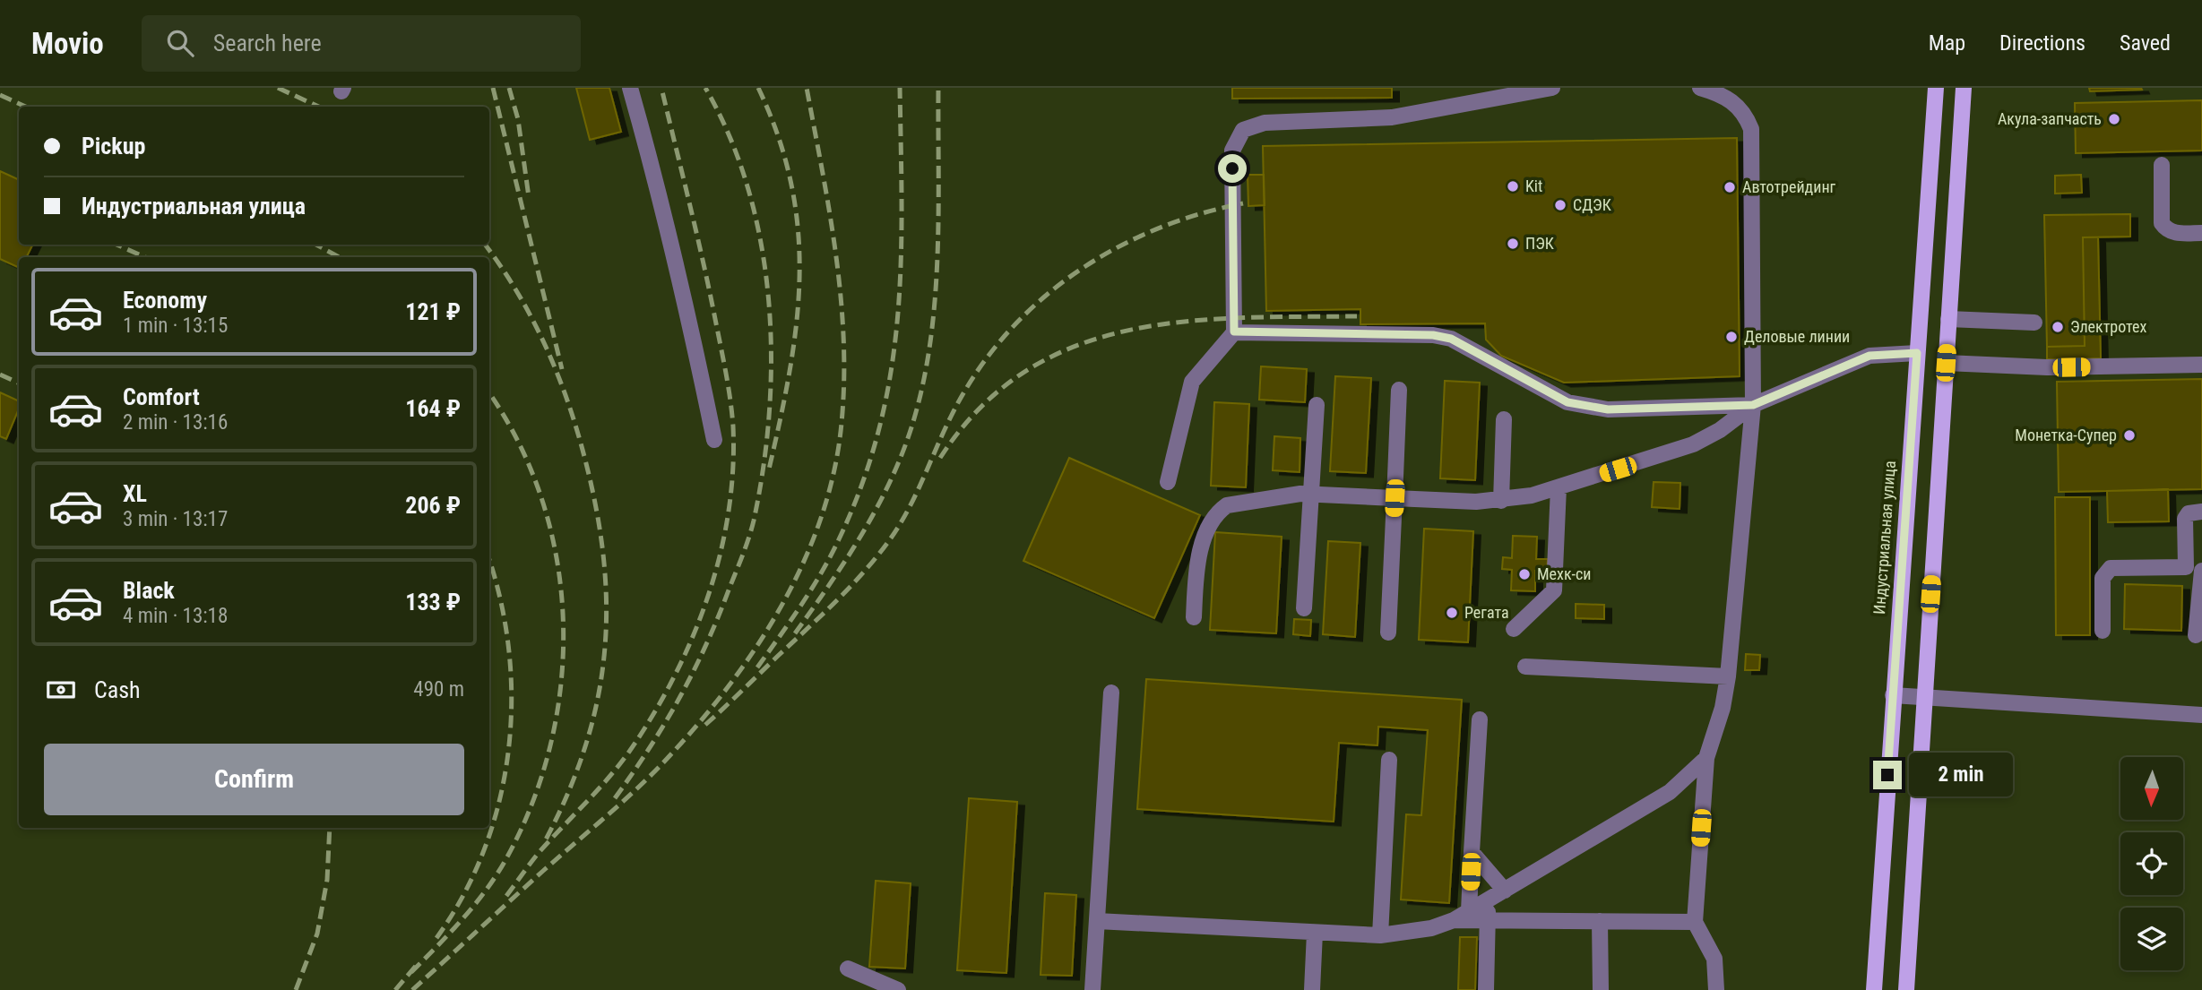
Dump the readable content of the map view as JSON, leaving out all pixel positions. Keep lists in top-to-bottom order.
{
  "streets": {
    "main road": ["Индустриальная улица"]
  },
  "places": [
    "Акула-запчасть",
    "Kit",
    "Автотрейдинг",
    "СДЭК",
    "ПЭК",
    "Электротех",
    "Деловые линии",
    "Монетка-Супер",
    "Мехк-си",
    "Регата"
  ],
  "north": "bottom",
  "page": {
    "header": "Movio",
    "search": "Search here",
    "nav": ["Map", "Directions", "Saved"],
    "banner": ["Pickup", "Индустриальная улица"],
    "list": [
      {
        "name": "Economy",
        "note": "1 min · 13:15",
        "value": "121 ₽"
      },
      {
        "name": "Comfort",
        "note": "2 min · 13:16",
        "value": "164 ₽"
      },
      {
        "name": "XL",
        "note": "3 min · 13:17",
        "value": "206 ₽"
      },
      {
        "name": "Black",
        "note": "4 min · 13:18",
        "value": "133 ₽"
      }
    ],
    "pay": ["Cash", "490 m"],
    "buttons": "Confirm",
    "bubble": "2 min"
  }
}
